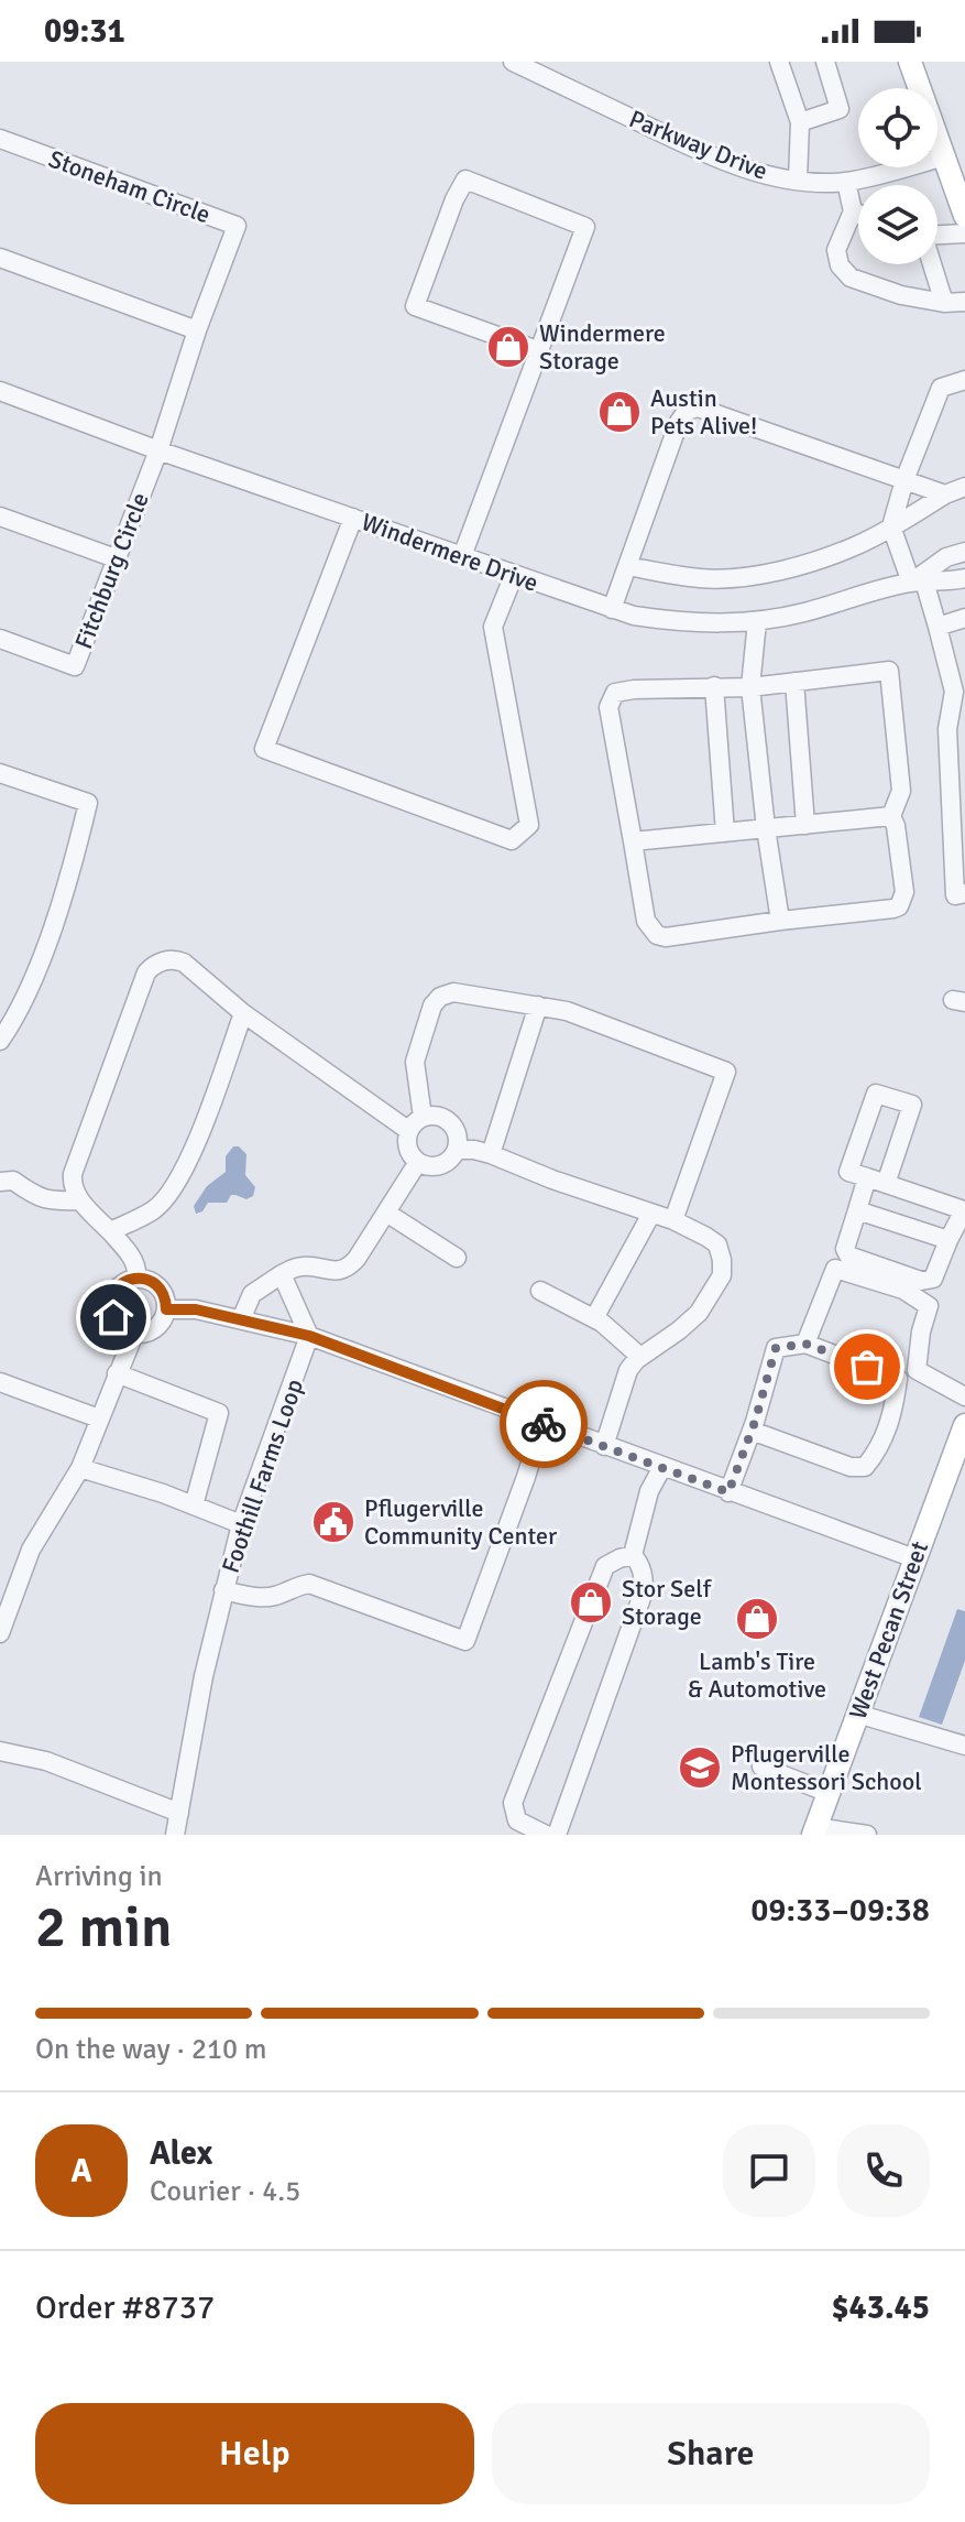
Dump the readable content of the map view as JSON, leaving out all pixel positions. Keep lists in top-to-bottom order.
{
  "streets": {
    "main road": ["West Pecan Street"],
    "street": [
      "Parkway Drive",
      "Stoneham Circle",
      "Windermere Drive",
      "Fitchburg Circle",
      "Foothill Farms Loop"
    ]
  },
  "crossings": [
    ["Stoneham Circle", "Windermere Drive"],
    ["Stoneham Circle", "Fitchburg Circle"],
    ["Windermere Drive", "Fitchburg Circle"]
  ],
  "places": {
    "shop": [
      "Windermere Storage",
      "Austin Pets Alive!",
      "Stor Self Storage",
      "Lamb's Tire & Automotive"
    ],
    "public building": ["Pflugerville Community Center"],
    "school or university": ["Pflugerville Montessori School"]
  },
  "page": {
    "status": "09:31",
    "heading": ["2 min", "Arriving in", "09:33–09:38"],
    "panel": [
      "Alex",
      "Courier · 4.5",
      "Order #8737",
      "$43.45"
    ],
    "bar": "On the way · 210 m",
    "round": "A",
    "buttons": ["Help", "Share"]
  }
}
